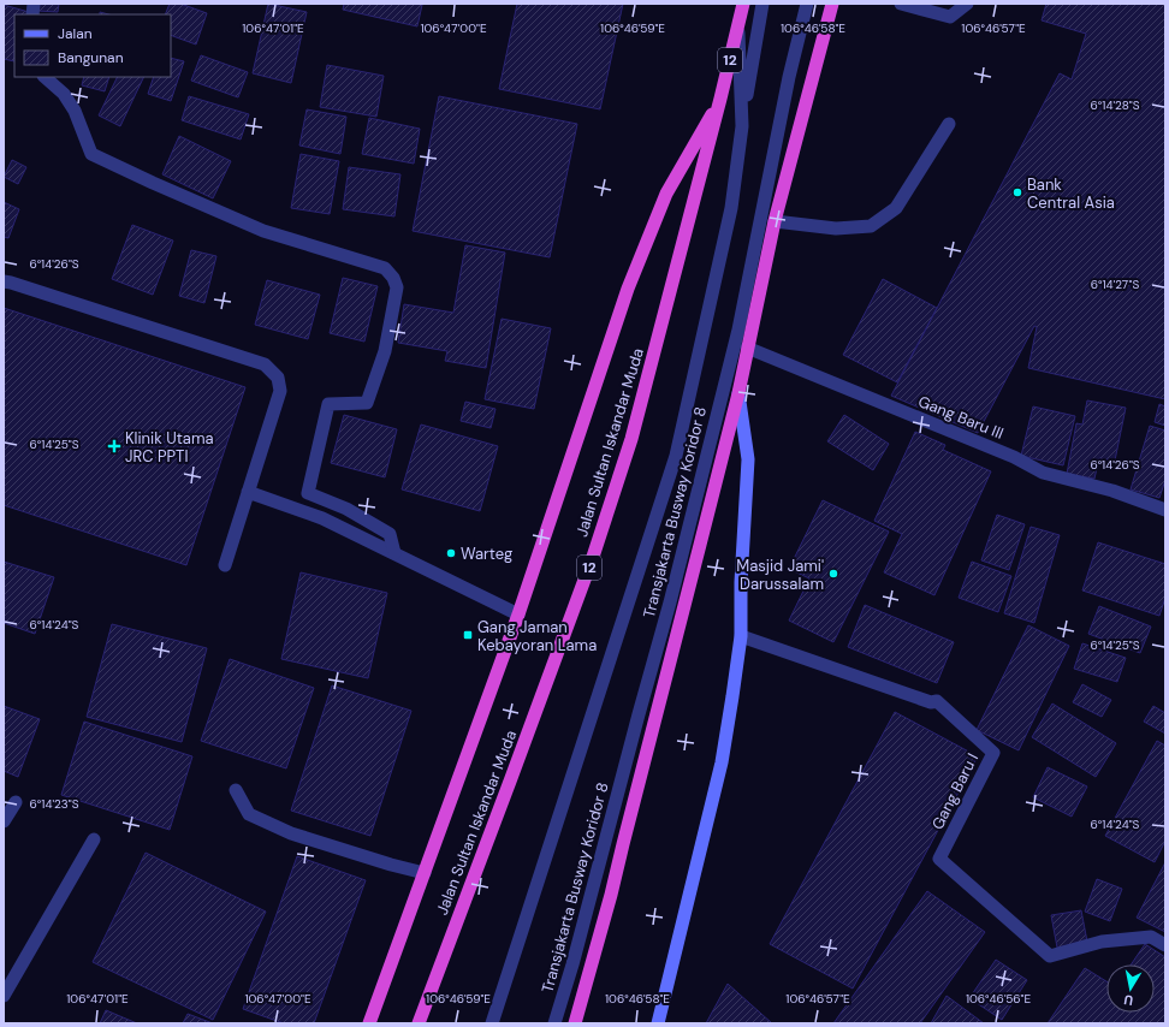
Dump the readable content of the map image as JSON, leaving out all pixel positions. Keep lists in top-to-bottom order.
{
  "streets": {
    "highway": ["12", "Jalan Sultan Iskandar Muda"],
    "street": ["Gang Baru III", "Transjakarta Busway Koridor 8", "Gang Baru I"]
  },
  "places": {
    "other": ["Bank Central Asia", "Warteg", "Masjid Jami' Darussalam"],
    "health": ["Klinik Utama JRC PPTI"],
    "transit": ["Gang Jaman Kebayoran Lama"]
  },
  "legend": ["Jalan", "Bangunan"],
  "north": "bottom",
  "coordinates": [
    "106°47'01\"E",
    "106°47'00\"E",
    "106°46'59\"E",
    "106°46'58\"E",
    "106°46'57\"E",
    "6°14'28\"S",
    "6°14'26\"S",
    "6°14'27\"S",
    "6°14'25\"S",
    "6°14'24\"S",
    "6°14'23\"S",
    "106°46'56\"E"
  ]
}
